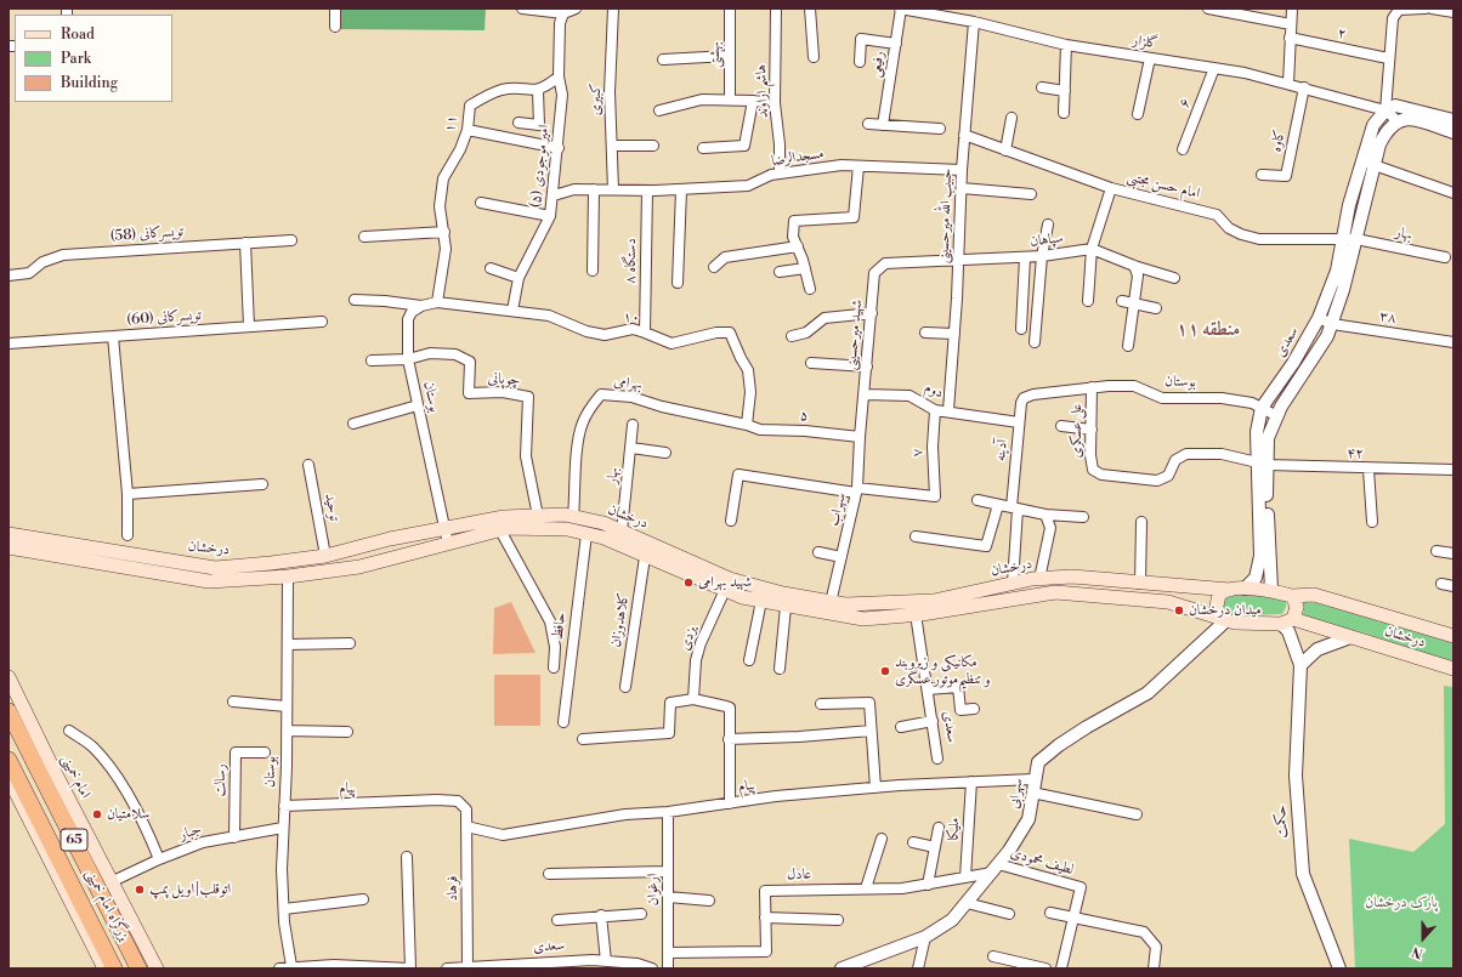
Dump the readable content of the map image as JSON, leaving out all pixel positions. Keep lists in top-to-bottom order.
{
  "streets": {
    "highway": ["65", "بزرگراه امام خمینی"],
    "main road": ["درخشان", "امام خمینی"],
    "street": [
      "۲",
      "گلزار",
      "بهشتی",
      "رفیعی",
      "هاشم اراوند",
      "کبیری",
      "۶",
      "۱۱",
      "کاوه",
      "مسجدالرضا",
      "امیر موجودی (۵)",
      "امام حسن مجتبی",
      "حبیب الله میرحسینی",
      "تویسرکانی (58)",
      "بهار",
      "سپاهان",
      "۸ دستگاه",
      "تویسرکانی (60)",
      "۱۰",
      "۳۸",
      "شهید میرحسینی",
      "سعدی",
      "چوپانی",
      "بوستان",
      "بهرامی",
      "دوم",
      "۵",
      "علی عسکری",
      "آدینه",
      "۷",
      "۴۲",
      "توحید",
      "سهراب",
      "کلاهدوزان",
      "حافظ",
      "یزدی",
      "رسالت",
      "پیام",
      "سهرابی",
      "حکمت",
      "ملیکا",
      "جبار",
      "لطیف محمودی",
      "عادل",
      "فرهاد",
      "ارغوان"
    ]
  },
  "crossings": [
    ["گلزار", "رفیعی"],
    ["گلزار", "۶"],
    ["گلزار", "کاوه"],
    ["گلزار", "حبیب الله میرحسینی"],
    ["گلزار", "سعدی"],
    ["هاشم اراوند", "مسجدالرضا"],
    ["کبیری", "مسجدالرضا"],
    ["۱۱", "۱۰"],
    ["مسجدالرضا", "امیر موجودی (۵)"],
    ["مسجدالرضا", "حبیب الله میرحسینی"],
    ["مسجدالرضا", "۸ دستگاه"],
    ["امیر موجودی (۵)", "۱۰"],
    ["امام حسن مجتبی", "حبیب الله میرحسینی"],
    ["امام حسن مجتبی", "بهار"],
    ["امام حسن مجتبی", "سعدی"],
    ["حبیب الله میرحسینی", "سپاهان"],
    ["حبیب الله میرحسینی", "شهید میرحسینی"],
    ["حبیب الله میرحسینی", "دوم"],
    ["بهار", "سعدی"],
    ["بهار", "درخشان"],
    ["سپاهان", "شهید میرحسینی"],
    ["۸ دستگاه", "۱۰"],
    ["۱۰", "بهرامی"],
    ["۱۰", "۵"],
    ["۳۸", "سعدی"],
    ["شهید میرحسینی", "دوم"],
    ["شهید میرحسینی", "۵"],
    ["شهید میرحسینی", "سهراب"],
    ["سعدی", "بوستان"],
    ["سعدی", "علی عسکری"],
    ["سعدی", "۴۲"],
    ["سعدی", "درخشان"],
    ["سعدی", "فرهاد"],
    ["چوپانی", "بوستان"],
    ["چوپانی", "درخشان"],
    ["بوستان", "علی عسکری"],
    ["بوستان", "آدینه"],
    ["بوستان", "درخشان"],
    ["بوستان", "پیام"],
    ["بوستان", "جبار"],
    ["بهرامی", "۵"],
    ["بهرامی", "درخشان"],
    ["دوم", "آدینه"],
    ["دوم", "۷"],
    ["علی عسکری", "۴۲"],
    ["آدینه", "درخشان"],
    ["۷", "سهراب"],
    ["توحید", "درخشان"],
    ["سهراب", "درخشان"],
    ["درخشان", "کلاهدوزان"],
    ["درخشان", "حافظ"],
    ["درخشان", "یزدی"],
    ["درخشان", "سهرابی"],
    ["امام خمینی", "جبار"],
    ["رسالت", "جبار"],
    ["پیام", "سهرابی"],
    ["پیام", "ملیکا"],
    ["پیام", "فرهاد"],
    ["پیام", "ارغوان"],
    ["سهرابی", "لطیف محمودی"],
    ["سهرابی", "عادل"],
    ["ملیکا", "عادل"],
    ["لطیف محمودی", "عادل"],
    ["عادل", "ارغوان"]
  ],
  "districts": ["منطقه ۱۱"],
  "parks": ["پارک درخشان"],
  "places": [
    "شهید بهرامی",
    "میدان درخشان",
    "مکانیکی و زیروبند و تنظیم‌موتور عسگری",
    "سلامتیان",
    "اتوقلب|اویل پمپ"
  ],
  "legend": ["Road", "Park", "Building"],
  "north": "bottom"
}
